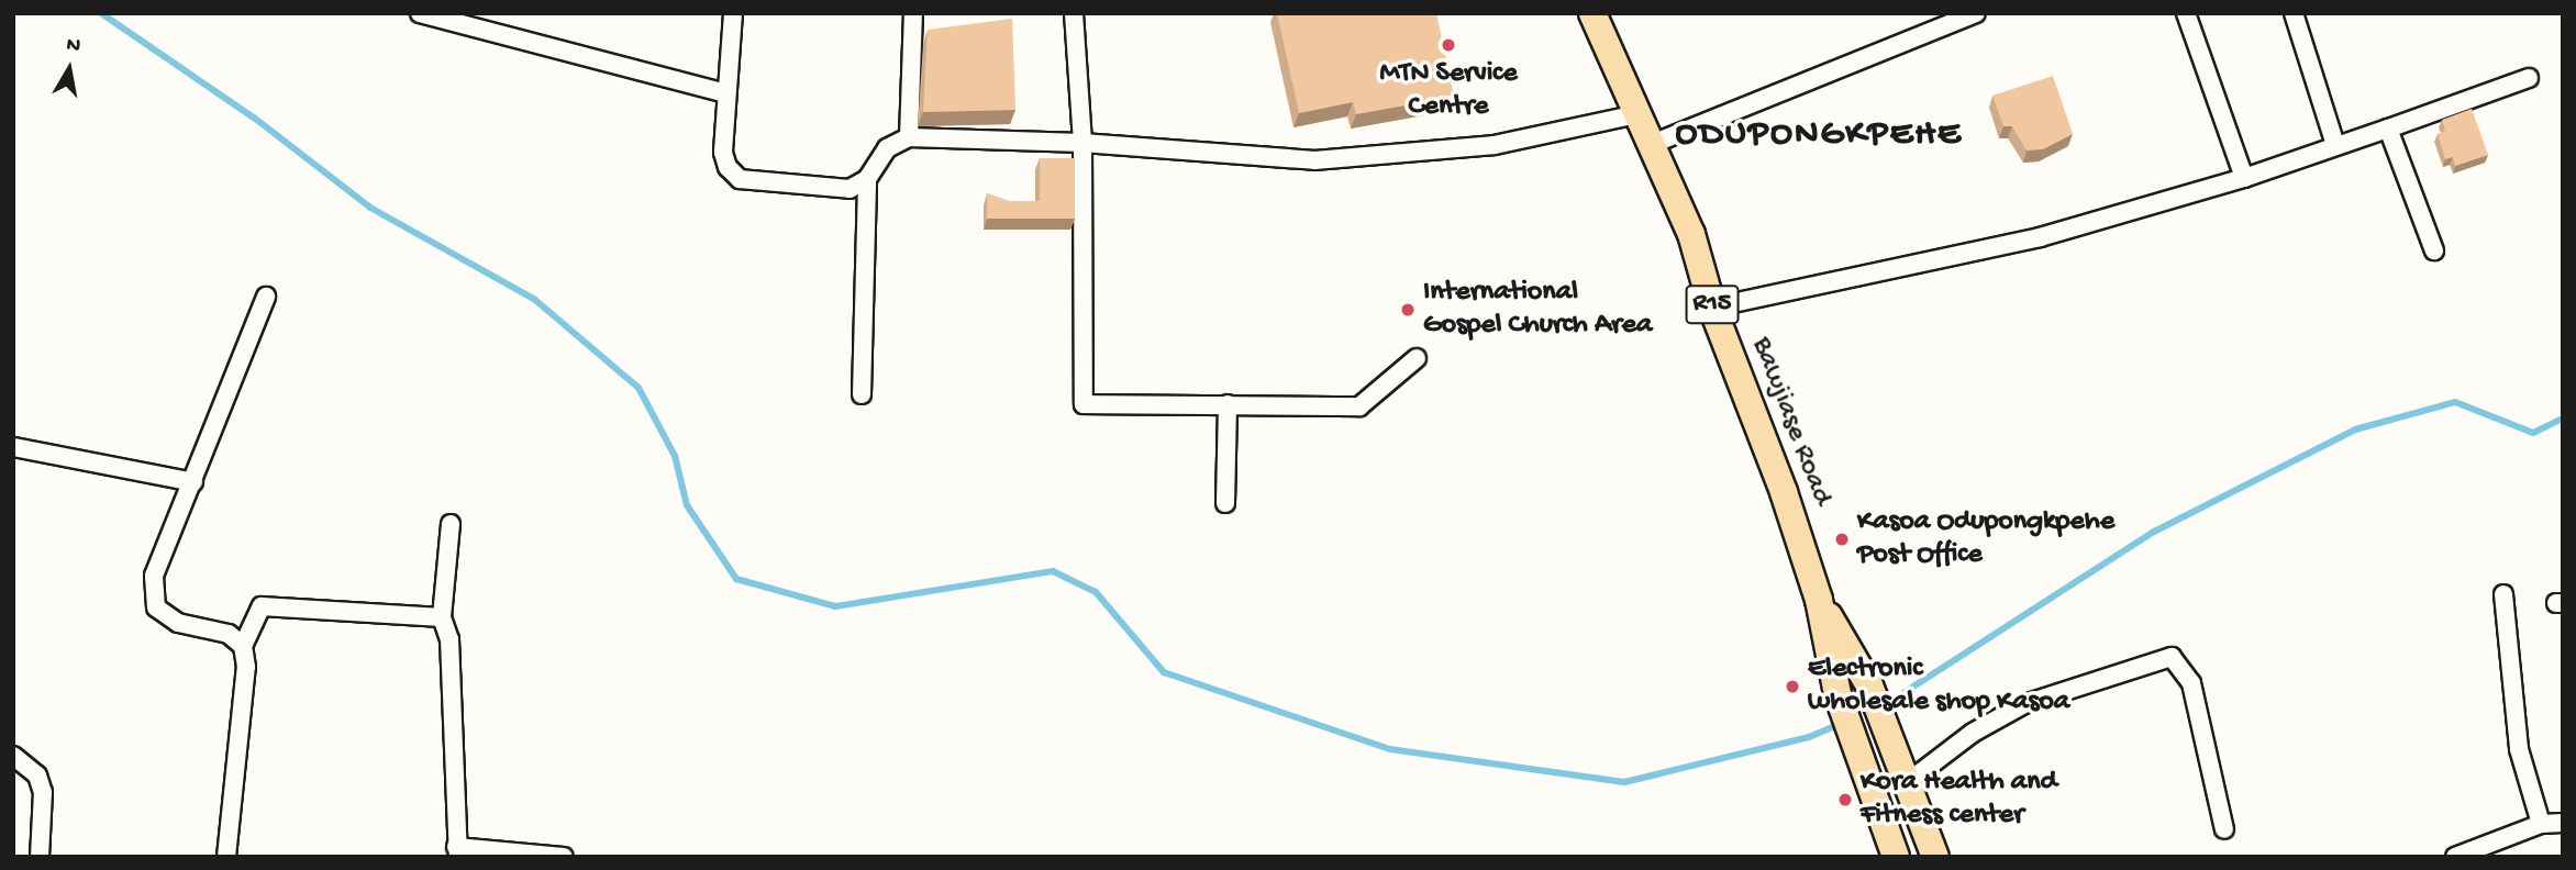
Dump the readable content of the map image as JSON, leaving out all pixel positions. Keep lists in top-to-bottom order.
{
  "streets": {
    "main road": ["R15", "Bawjiase Road"]
  },
  "districts": ["ODUPONGKPEHE"],
  "places": [
    "MTN Service Centre",
    "International Gospel Church Area",
    "Kasoa Odupongkpehe Post Office",
    "Electronic wholesale shop Kasoa",
    "Kora Health and Fitness center"
  ],
  "north": "top"
}
